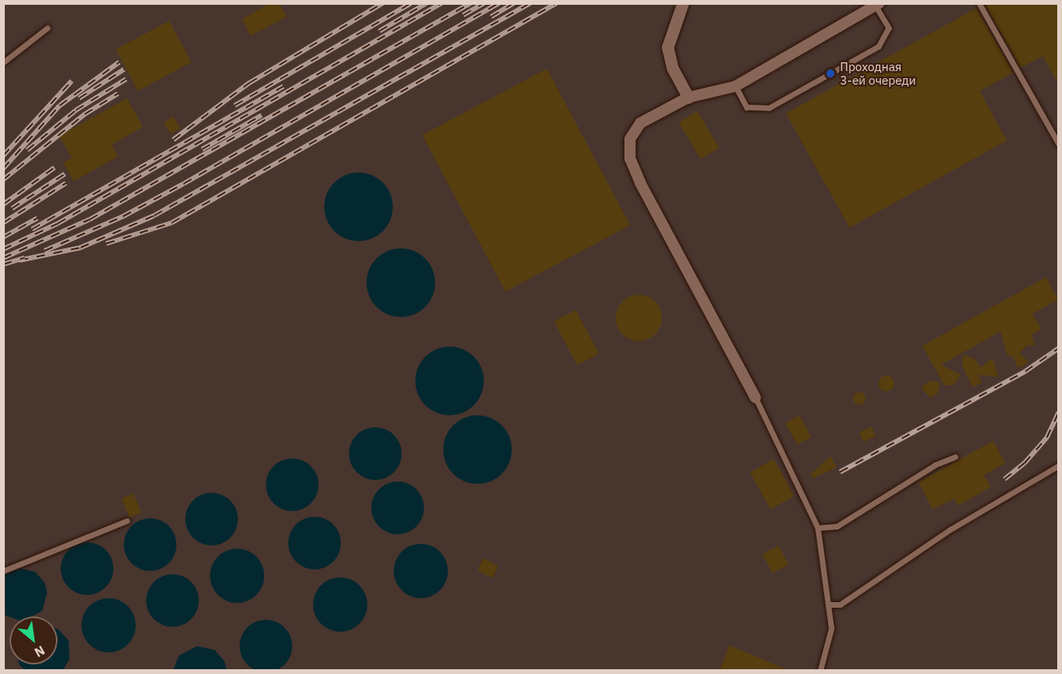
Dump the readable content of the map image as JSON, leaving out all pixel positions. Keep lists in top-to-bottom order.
{
  "places": ["Проходная 3-ей очереди"],
  "north": "bottom right"
}
